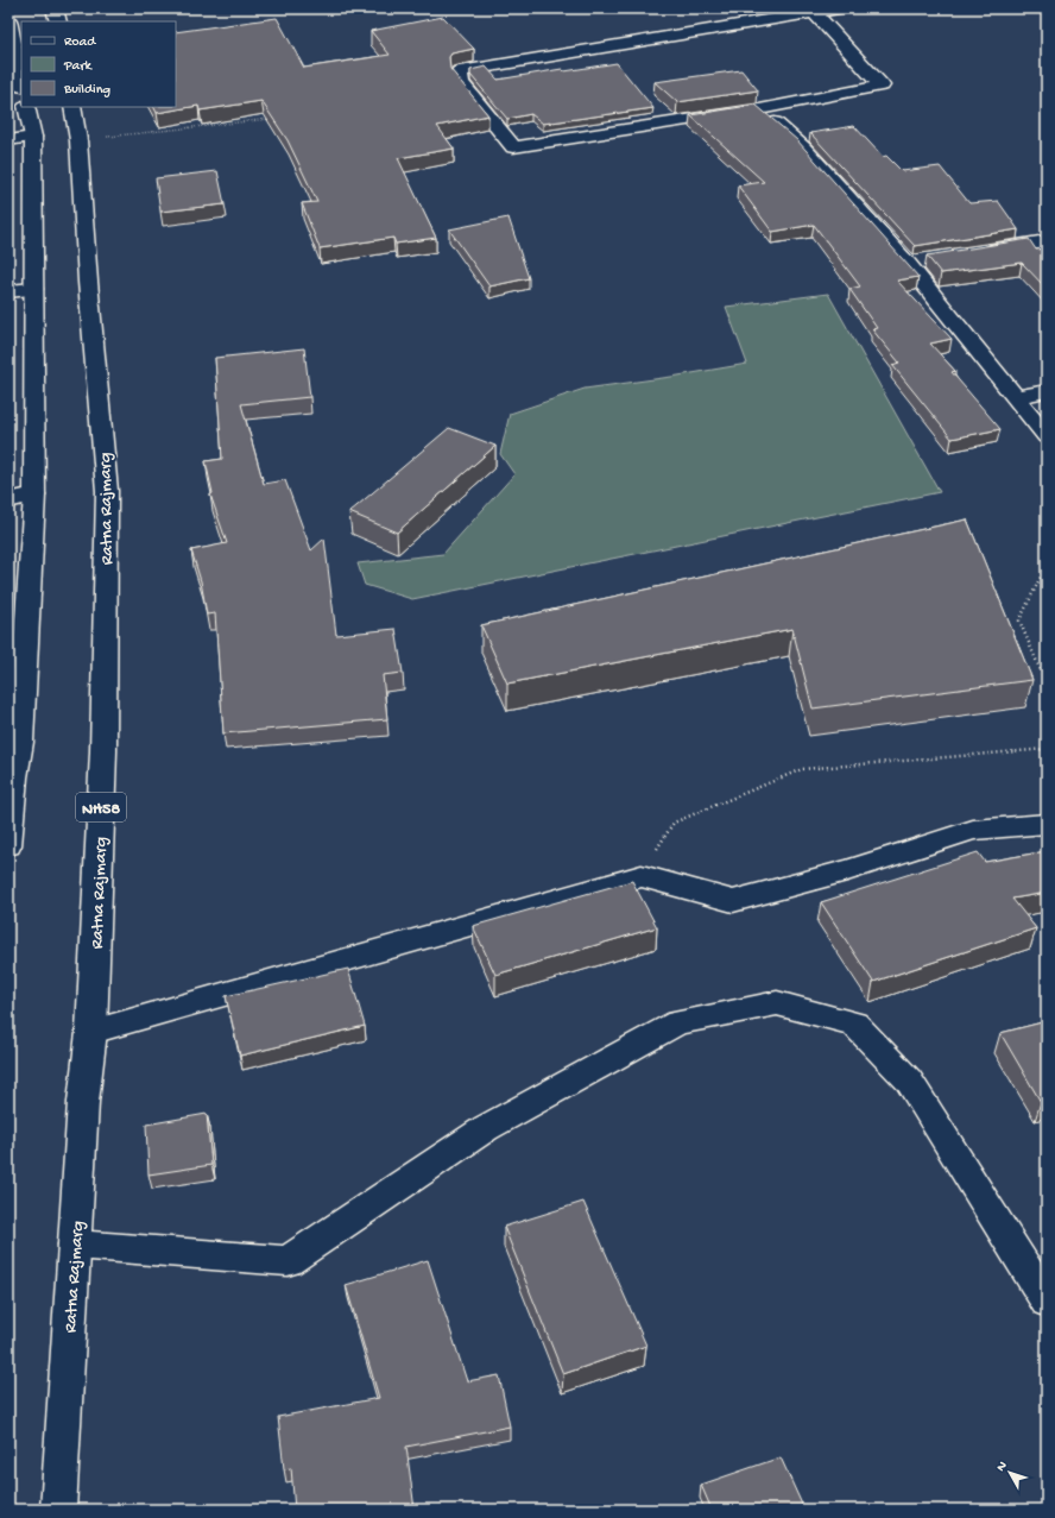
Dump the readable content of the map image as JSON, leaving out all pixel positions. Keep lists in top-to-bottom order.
{
  "streets": {
    "main road": ["Ratna Rajmarg", "NH58"]
  },
  "legend": ["Road", "Park", "Building"],
  "north": "top left"
}
